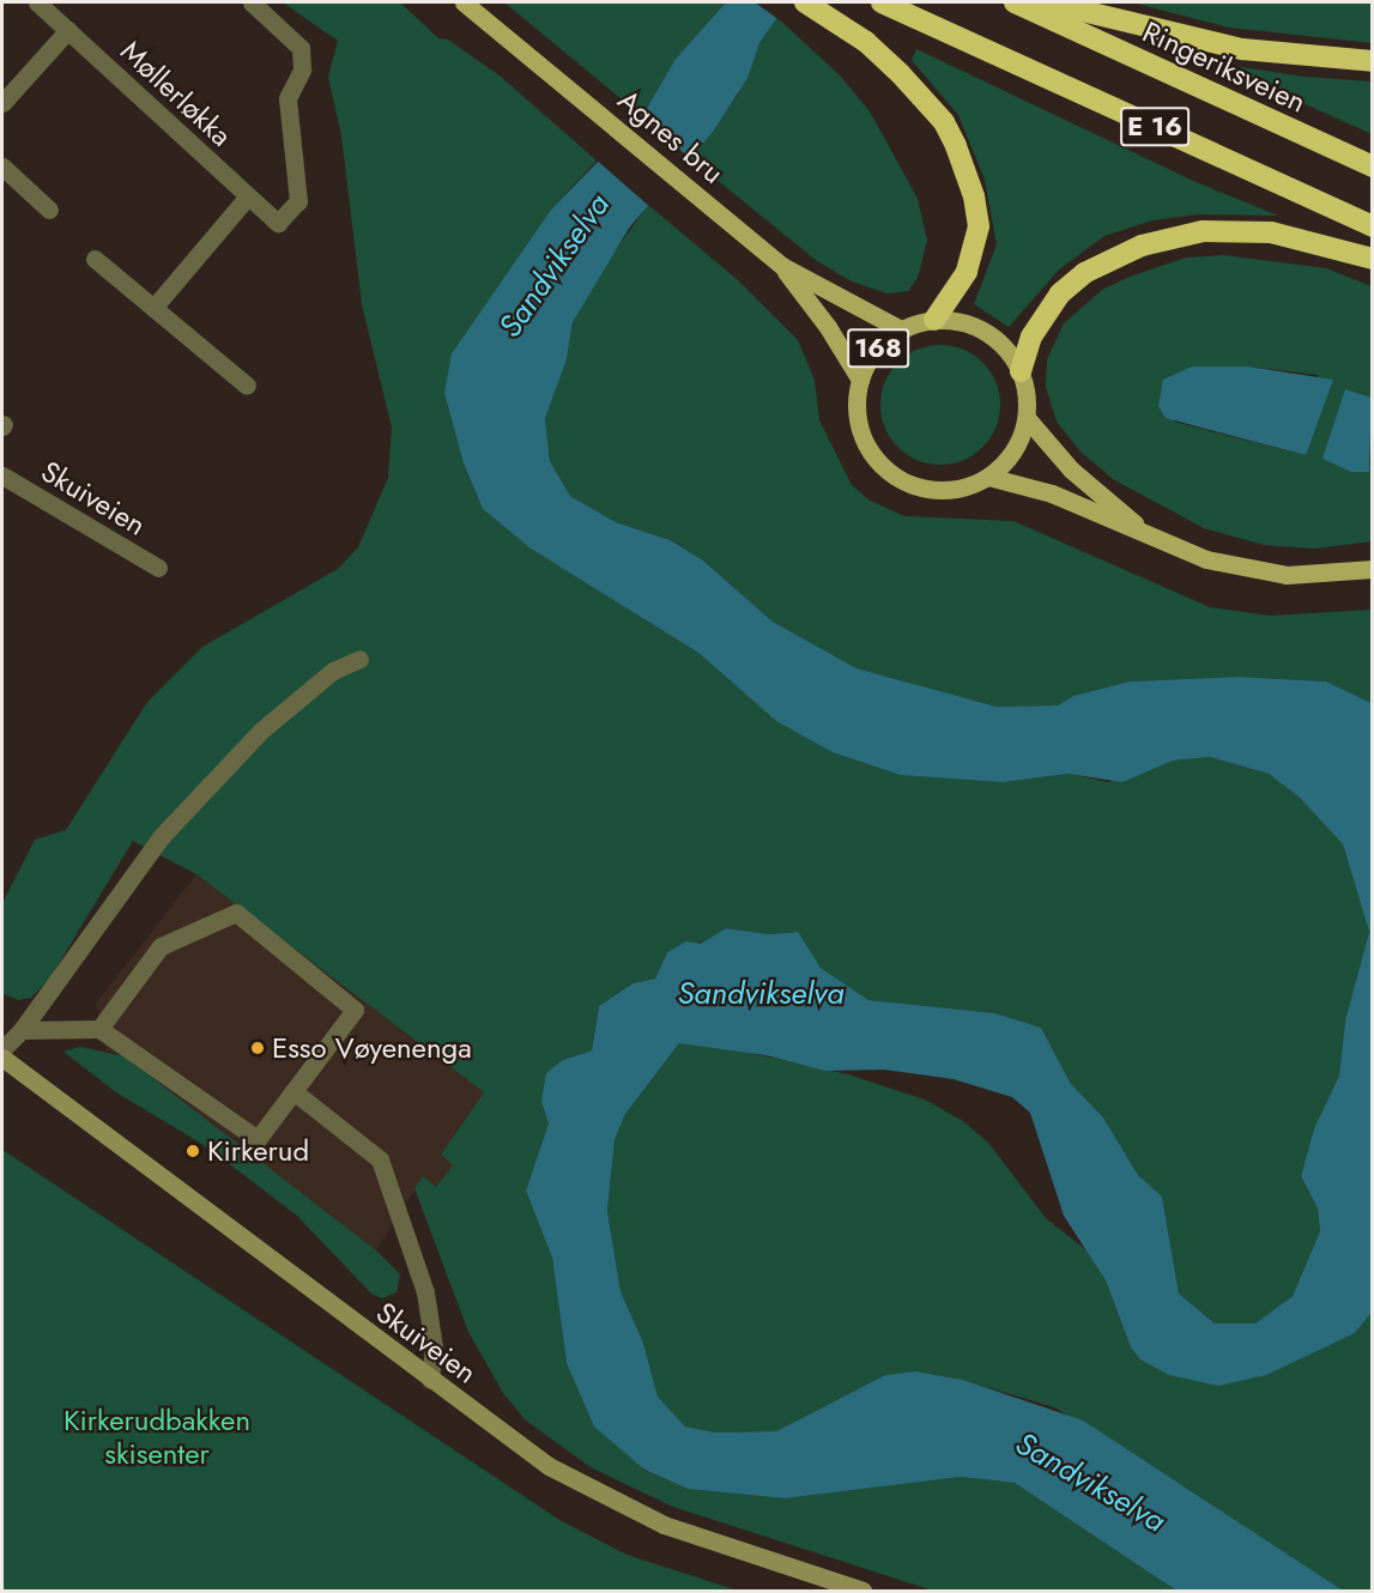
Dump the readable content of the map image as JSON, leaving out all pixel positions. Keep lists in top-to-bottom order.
{
  "streets": {
    "highway": ["Ringeriksveien", "E 16"],
    "main road": ["Agnes bru", "168", "Skuiveien"],
    "lane": ["Møllerløkka"]
  },
  "crossings": [
    ["Agnes bru", "168"]
  ],
  "water": ["Sandvikselva"],
  "parks": ["Kirkerudbakken skisenter"],
  "places": ["Esso Vøyenenga", "Kirkerud"]
}
